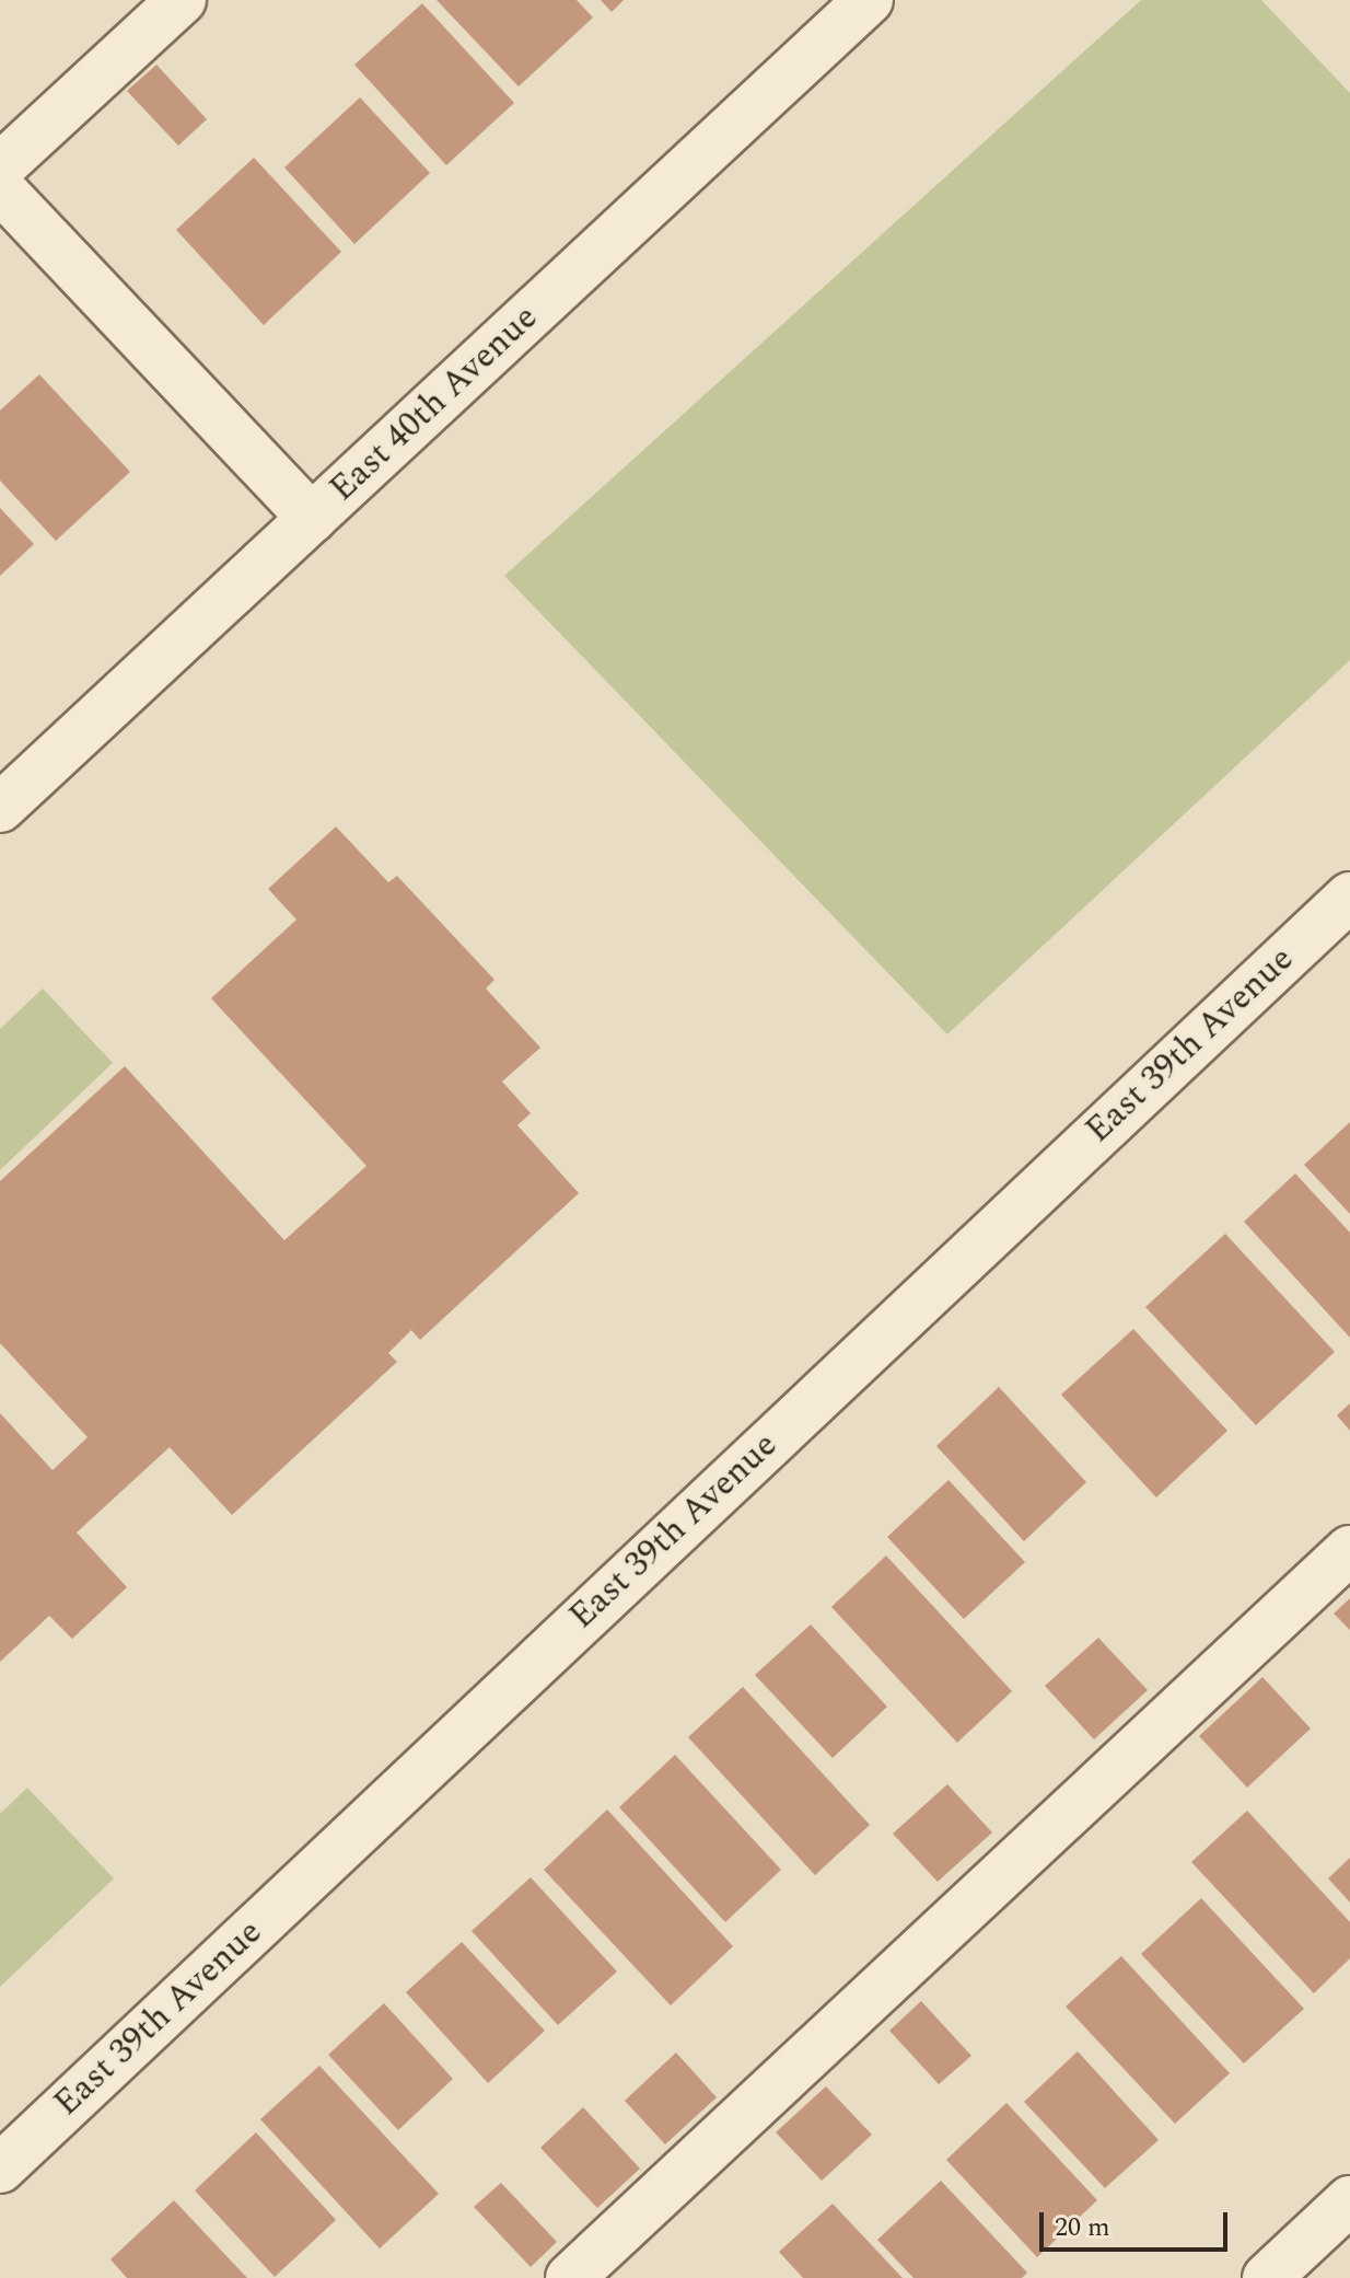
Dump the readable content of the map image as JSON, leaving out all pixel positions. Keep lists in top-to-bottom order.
{
  "streets": {
    "street": ["East 40th Avenue", "East 39th Avenue"]
  },
  "scale_bar": "20 m"
}
